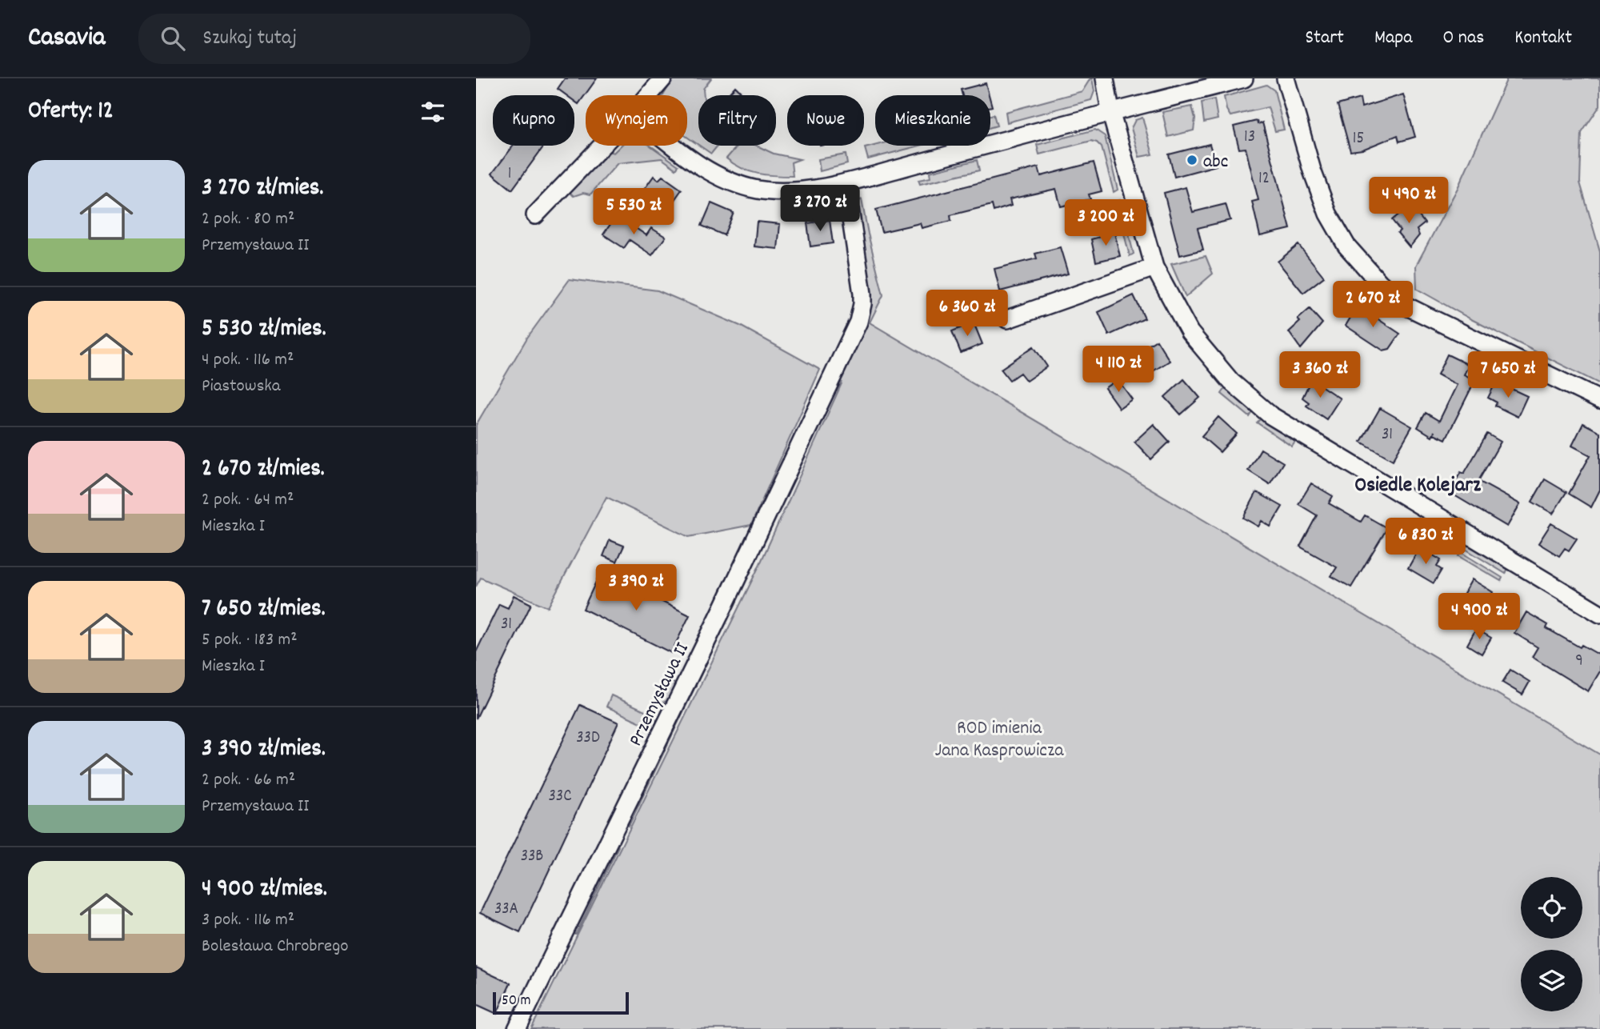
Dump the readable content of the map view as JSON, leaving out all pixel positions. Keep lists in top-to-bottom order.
{
  "streets": {
    "street": ["Przemysława II"]
  },
  "districts": ["Osiedle Kolejarz"],
  "parks": ["ROD imienia Jana Kasprowicza"],
  "places": ["abc"],
  "house_numbers": [
    "13",
    "15",
    "1",
    "12",
    "31",
    "31",
    "9",
    "33D",
    "33C",
    "33B",
    "33A"
  ],
  "scale_bar": "50 m",
  "page": {
    "header": "Casavia",
    "search": "Szukaj tutaj",
    "nav": [
      "Start",
      "Mapa",
      "O nas",
      "Kontakt"
    ],
    "heading": "Oferty: 12",
    "chip": [
      "Kupno",
      "Wynajem",
      "Filtry",
      "Nowe",
      "Mieszkanie"
    ],
    "list": [
      {
        "name": "3 270 zł/mies.",
        "note": "2 pok. · 80 m² · Przemysława II"
      },
      {
        "name": "5 530 zł/mies.",
        "note": "4 pok. · 116 m² · Piastowska"
      },
      {
        "name": "2 670 zł/mies.",
        "note": "2 pok. · 64 m² · Mieszka I"
      },
      {
        "name": "7 650 zł/mies.",
        "note": "5 pok. · 183 m² · Mieszka I"
      },
      {
        "name": "3 390 zł/mies.",
        "note": "2 pok. · 66 m² · Przemysława II"
      },
      {
        "name": "4 900 zł/mies.",
        "note": "3 pok. · 116 m² · Bolesława Chrobrego"
      }
    ],
    "price": [
      "4 490 zł",
      "3 270 zł",
      "5 530 zł",
      "3 200 zł",
      "2 670 zł",
      "6 360 zł",
      "4 110 zł",
      "3 360 zł",
      "7 650 zł",
      "6 830 zł",
      "3 390 zł",
      "4 900 zł"
    ],
    "scale": "50 m"
  }
}
